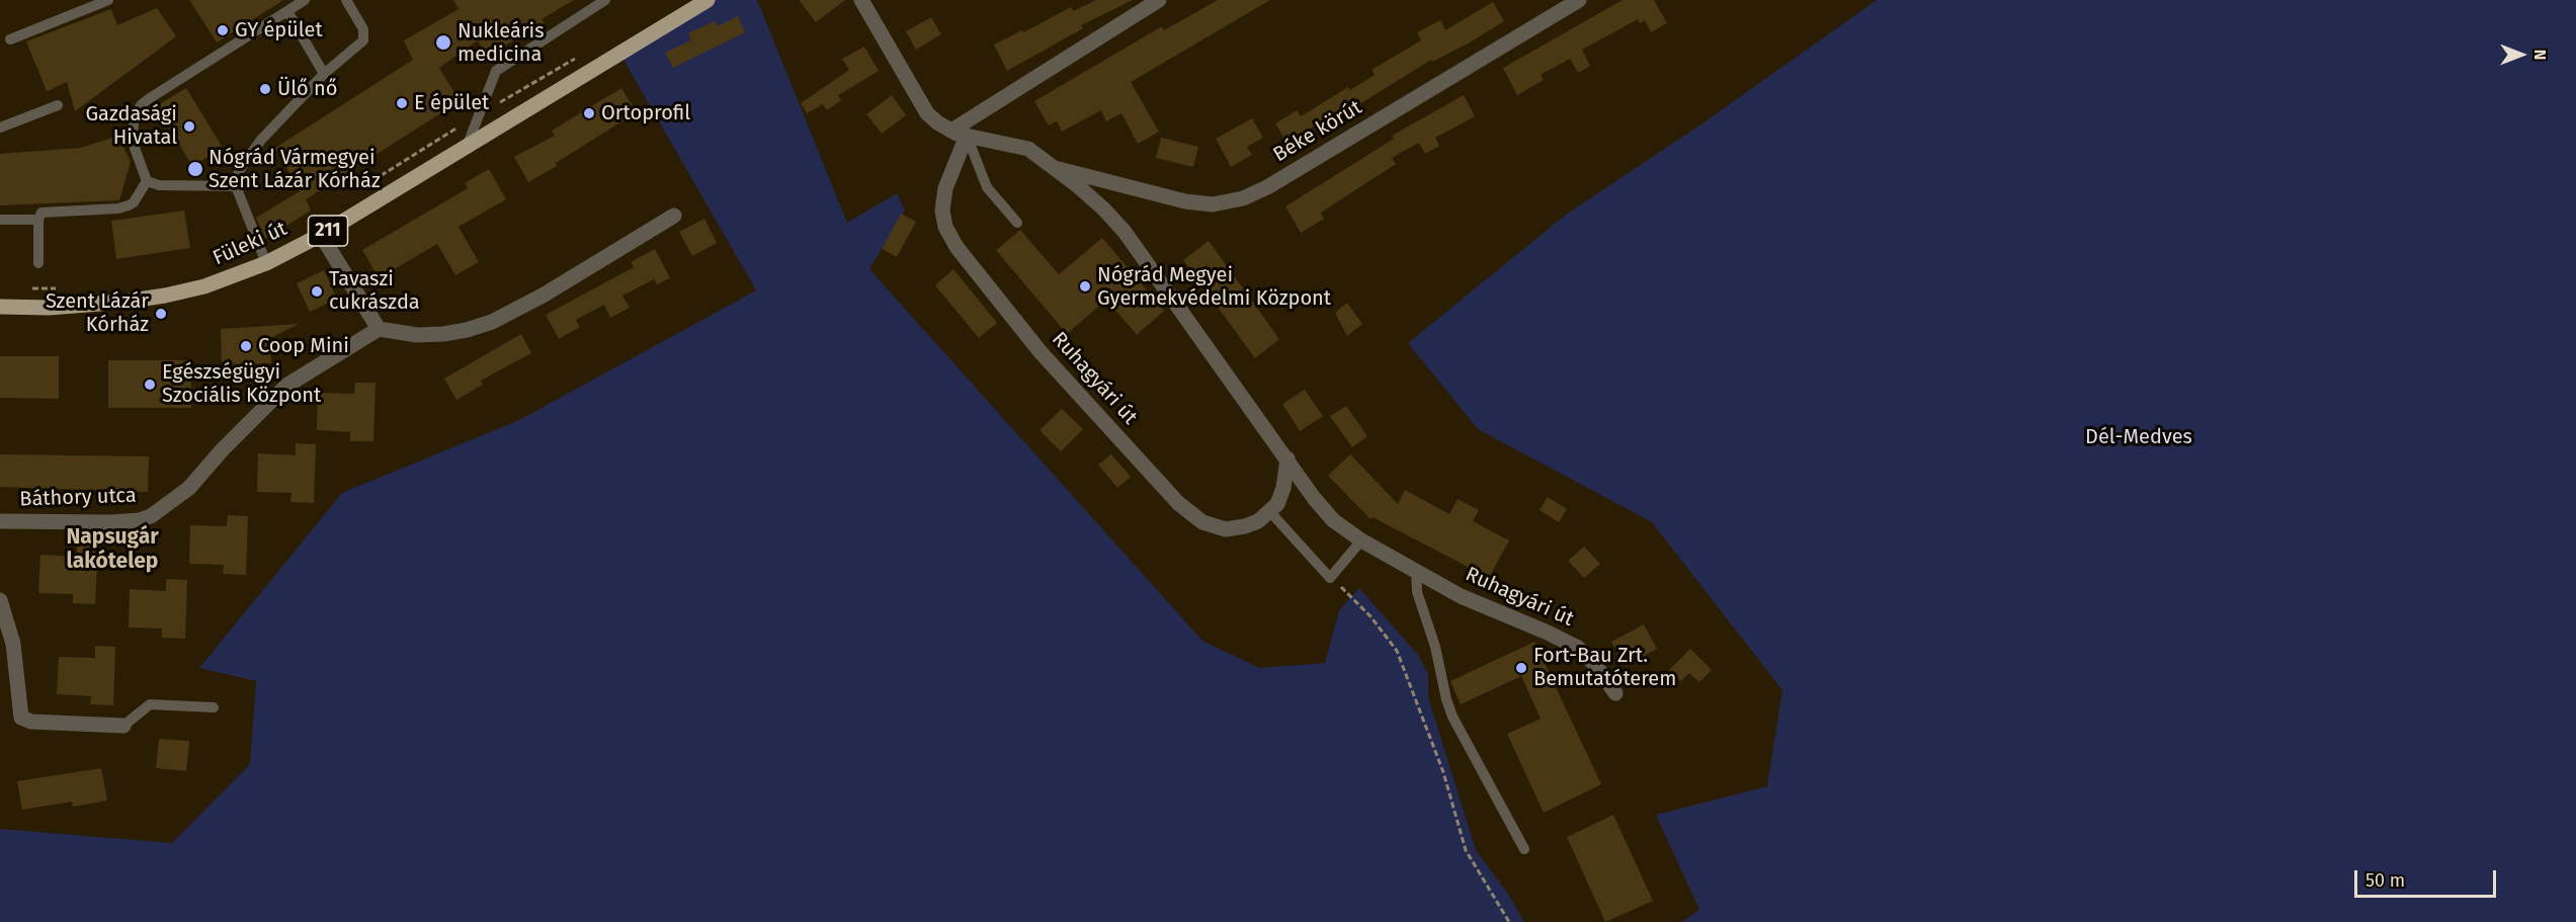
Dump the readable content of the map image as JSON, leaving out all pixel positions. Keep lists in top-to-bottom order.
{
  "streets": {
    "main road": ["211", "Füleki út"],
    "street": ["Béke körút", "Ruhagyári út", "Báthory utca"]
  },
  "crossings": [
    ["Béke körút", "Ruhagyári út"]
  ],
  "districts": ["Napsugár lakótelep"],
  "parks": ["Dél-Medves"],
  "places": [
    "GY épület",
    "Nukleáris medicina",
    "Ülő nő",
    "E épület",
    "Ortoprofil",
    "Gazdasági Hivatal",
    "Nógrád Vármegyei Szent Lázár Kórház",
    "Nógrád Megyei Gyermekvédelmi Központ",
    "Tavaszi cukrászda",
    "Szent Lázár Kórház",
    "Coop Mini",
    "Egészségügyi Szociális Központ",
    "Fort-Bau Zrt. Bemutatóterem"
  ],
  "scale_bar": "50 m",
  "north": "right"
}
